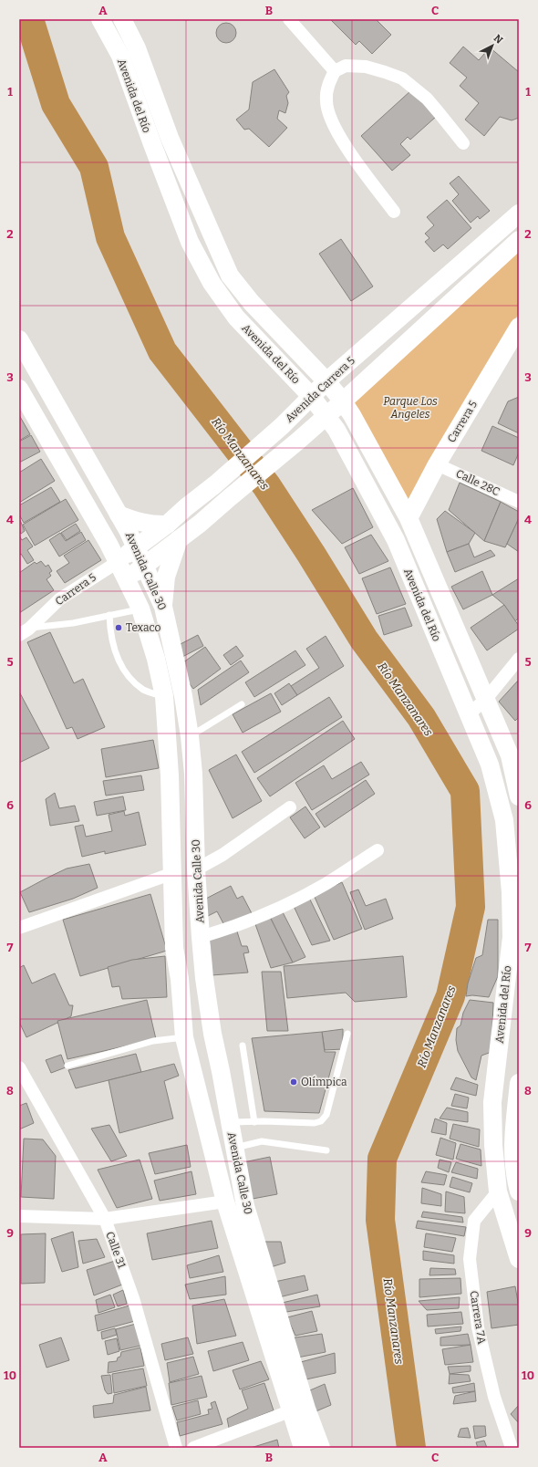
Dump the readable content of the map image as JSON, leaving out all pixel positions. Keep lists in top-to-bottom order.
{
  "streets": {
    "main road": [
      "Avenida del Río",
      "Avenida Carrera 5",
      "Carrera 5",
      "Avenida Calle 30"
    ],
    "street": ["Calle 28C", "Calle 31", "Carrera 7A"]
  },
  "crossings": [
    ["Avenida del Río", "Avenida Carrera 5"],
    ["Avenida del Río", "Carrera 5"],
    ["Avenida del Río", "Carrera 7A"],
    ["Avenida Carrera 5", "Carrera 5"],
    ["Avenida Carrera 5", "Avenida Calle 30"],
    ["Carrera 5", "Calle 28C"],
    ["Carrera 5", "Avenida Calle 30"]
  ],
  "water": ["Río Manzanares"],
  "parks": ["Parque Los Angeles"],
  "places": ["Texaco", "Olímpica"],
  "north": "top right",
  "grid": {
    "columns": ["A", "B", "C"],
    "rows": [
      "1",
      "2",
      "3",
      "4",
      "5",
      "6",
      "7",
      "8",
      "9",
      "10"
    ]
  }
}
